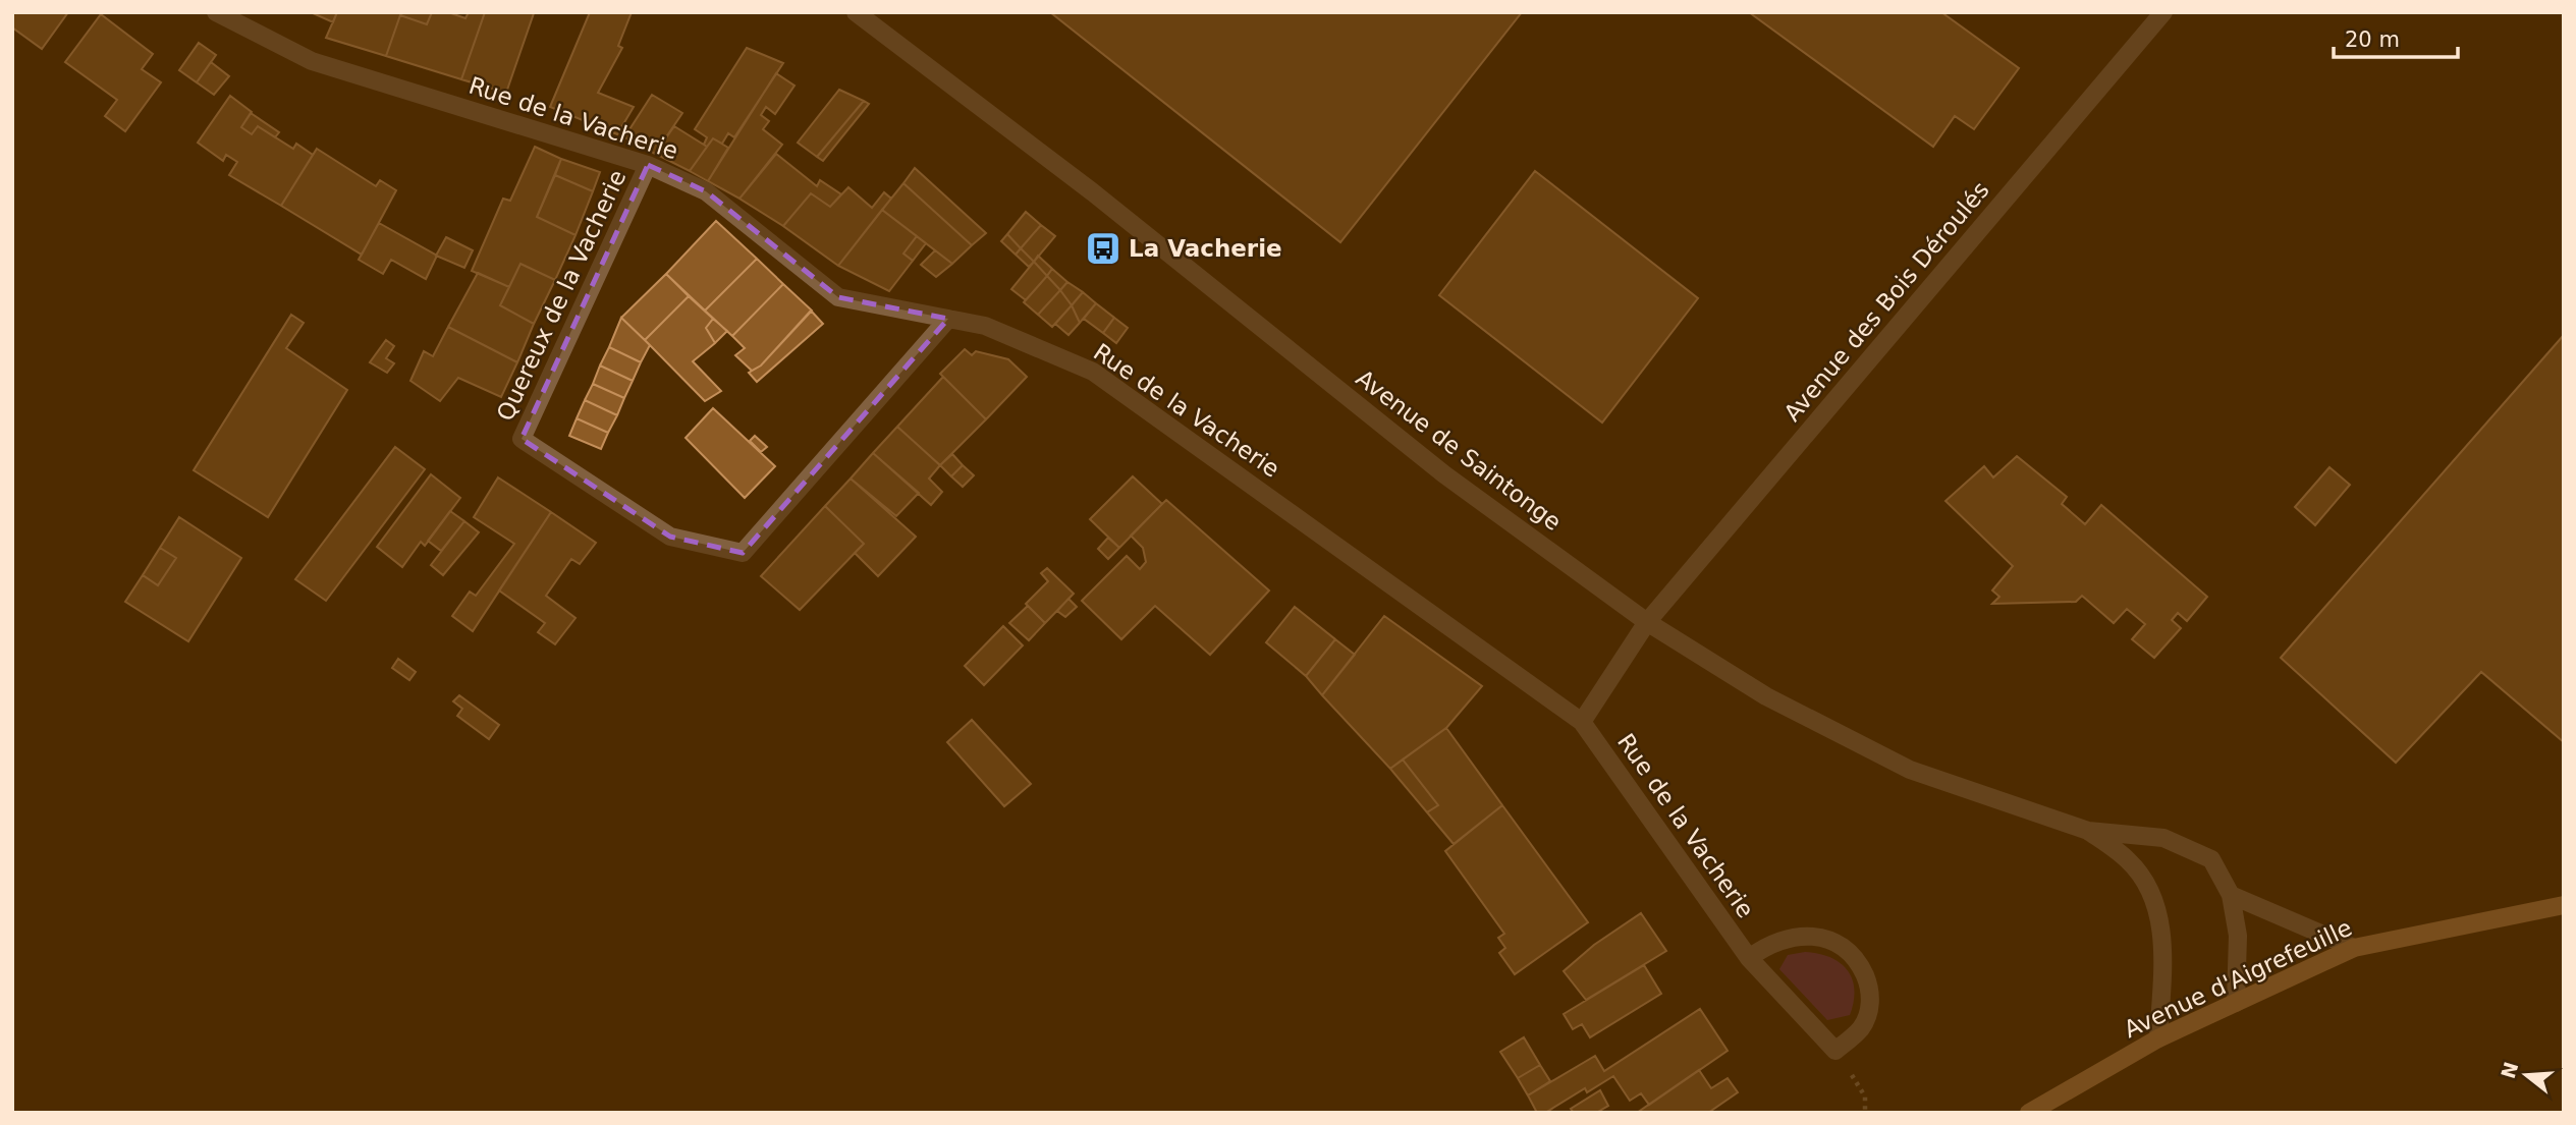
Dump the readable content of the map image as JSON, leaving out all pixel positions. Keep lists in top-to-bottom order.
{
  "streets": {
    "main road": ["Avenue d'Aigrefeuille"],
    "street": [
      "Rue de la Vacherie",
      "Quereux de la Vacherie",
      "Avenue des Bois Déroulés",
      "Avenue de Saintonge"
    ]
  },
  "crossings": [
    ["Rue de la Vacherie", "Quereux de la Vacherie"],
    ["Avenue des Bois Déroulés", "Avenue de Saintonge"],
    ["Avenue de Saintonge", "Avenue d'Aigrefeuille"]
  ],
  "places": {
    "bus stop": ["La Vacherie"]
  },
  "scale_bar": "20 m",
  "north": "left"
}
